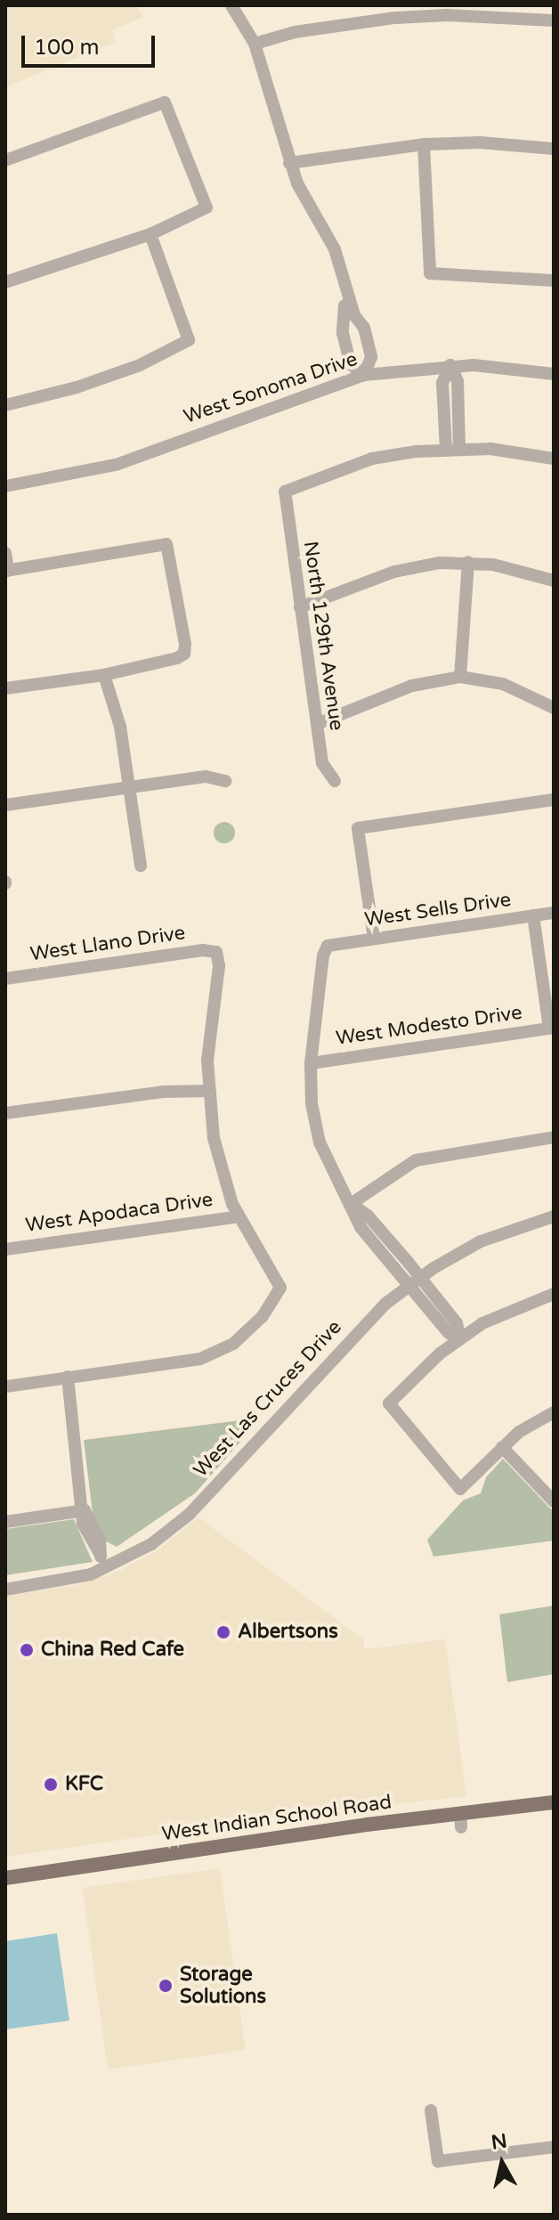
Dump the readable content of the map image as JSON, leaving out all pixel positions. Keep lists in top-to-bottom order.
{
  "streets": {
    "main road": ["West Indian School Road"],
    "street": [
      "West Sonoma Drive",
      "North 129th Avenue",
      "West Sells Drive",
      "West Llano Drive",
      "West Modesto Drive",
      "West Apodaca Drive",
      "West Las Cruces Drive"
    ]
  },
  "crossings": [
    ["West Sells Drive", "West Modesto Drive"]
  ],
  "places": [
    "Albertsons",
    "China Red Cafe",
    "KFC",
    "Storage Solutions"
  ],
  "scale_bar": "100 m",
  "north": "top"
}
